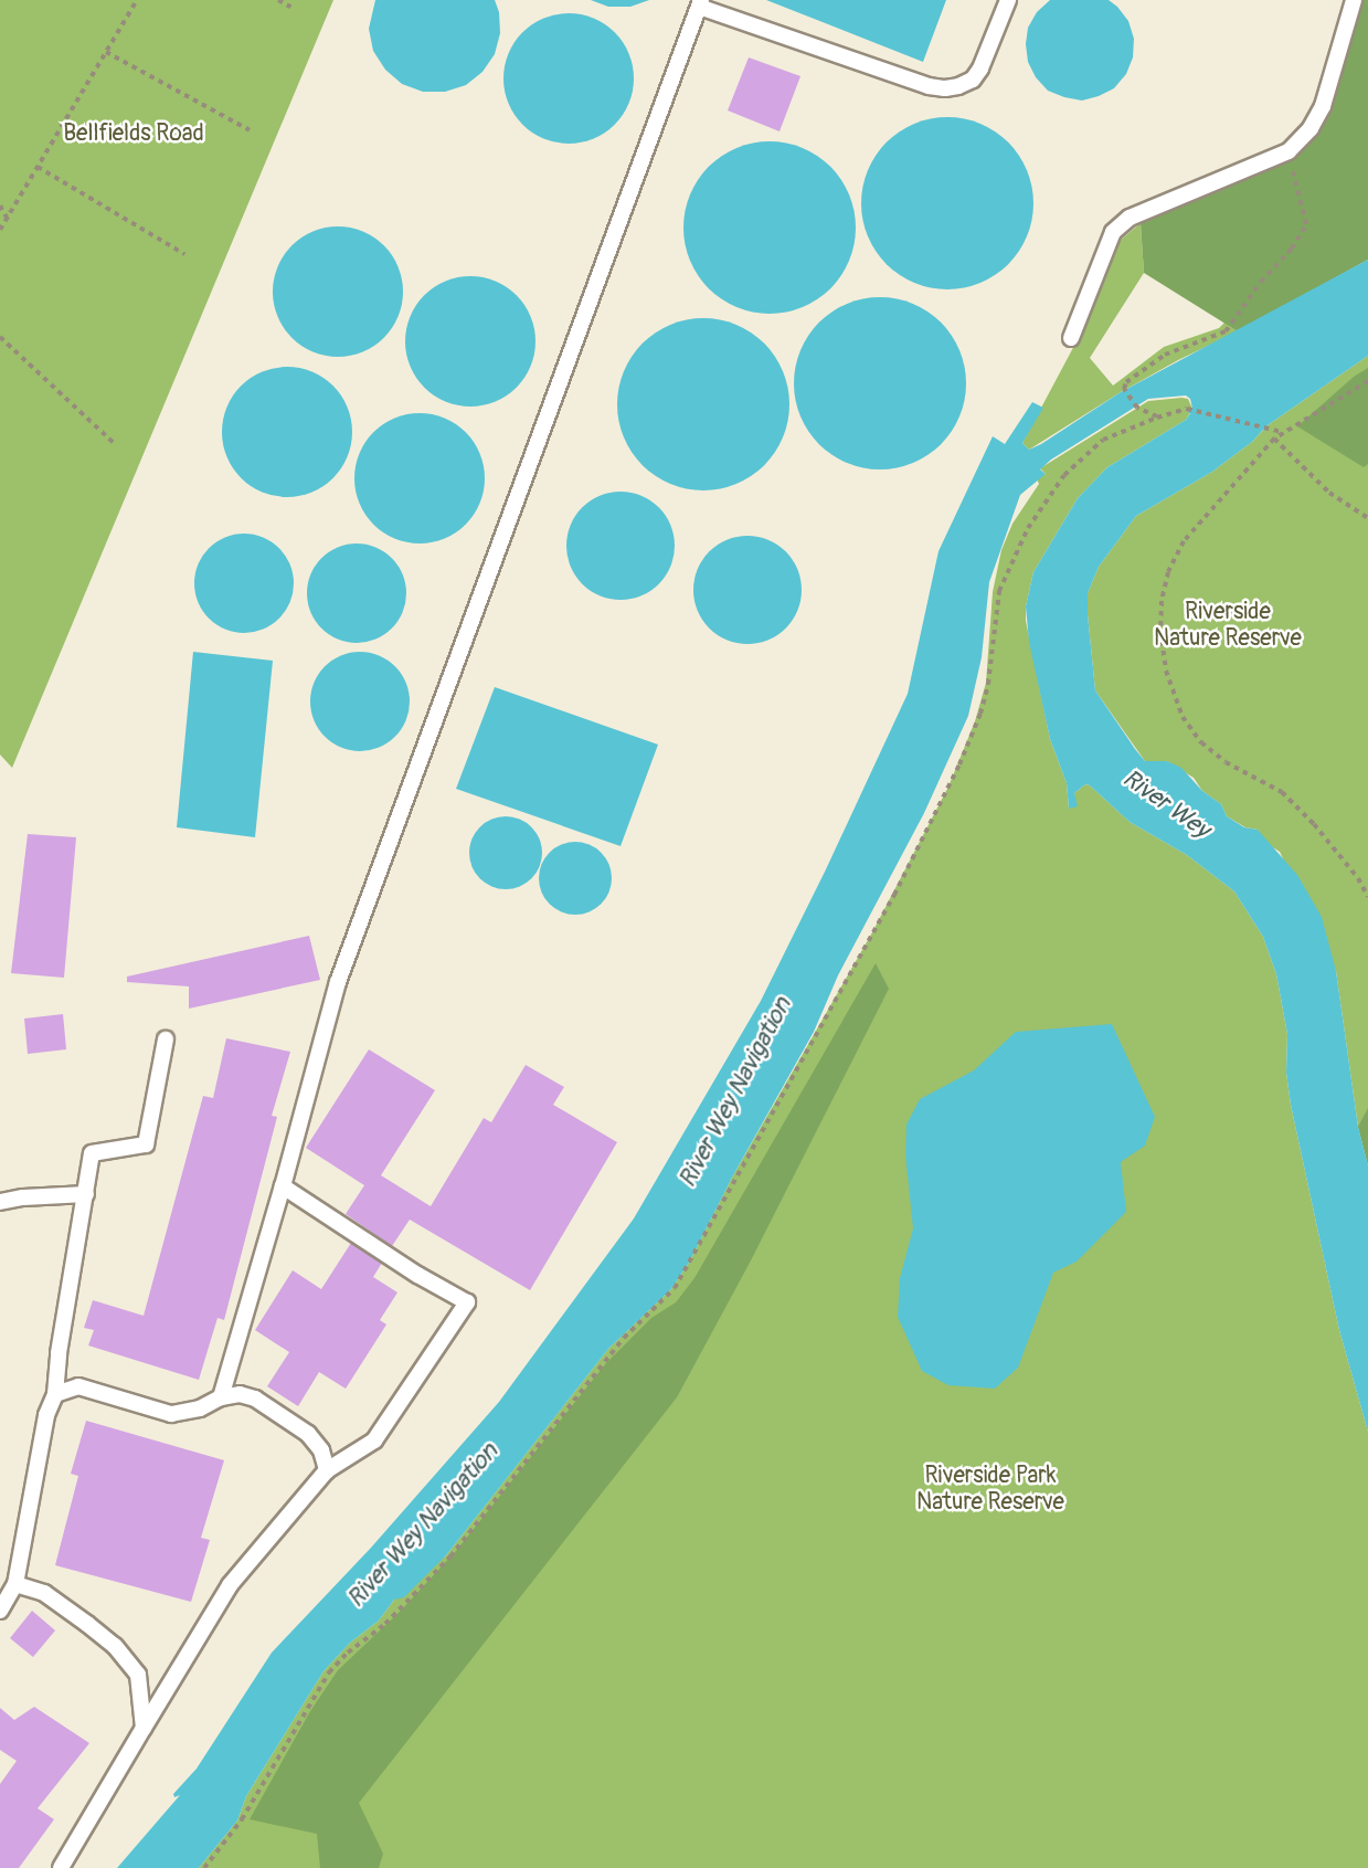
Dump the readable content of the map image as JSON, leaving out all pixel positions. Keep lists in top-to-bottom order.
{
  "water": ["River Wey", "River Wey Navigation"],
  "parks": ["Bellfields Road", "Riverside Nature Reserve", "Riverside Park Nature Reserve"]
}
